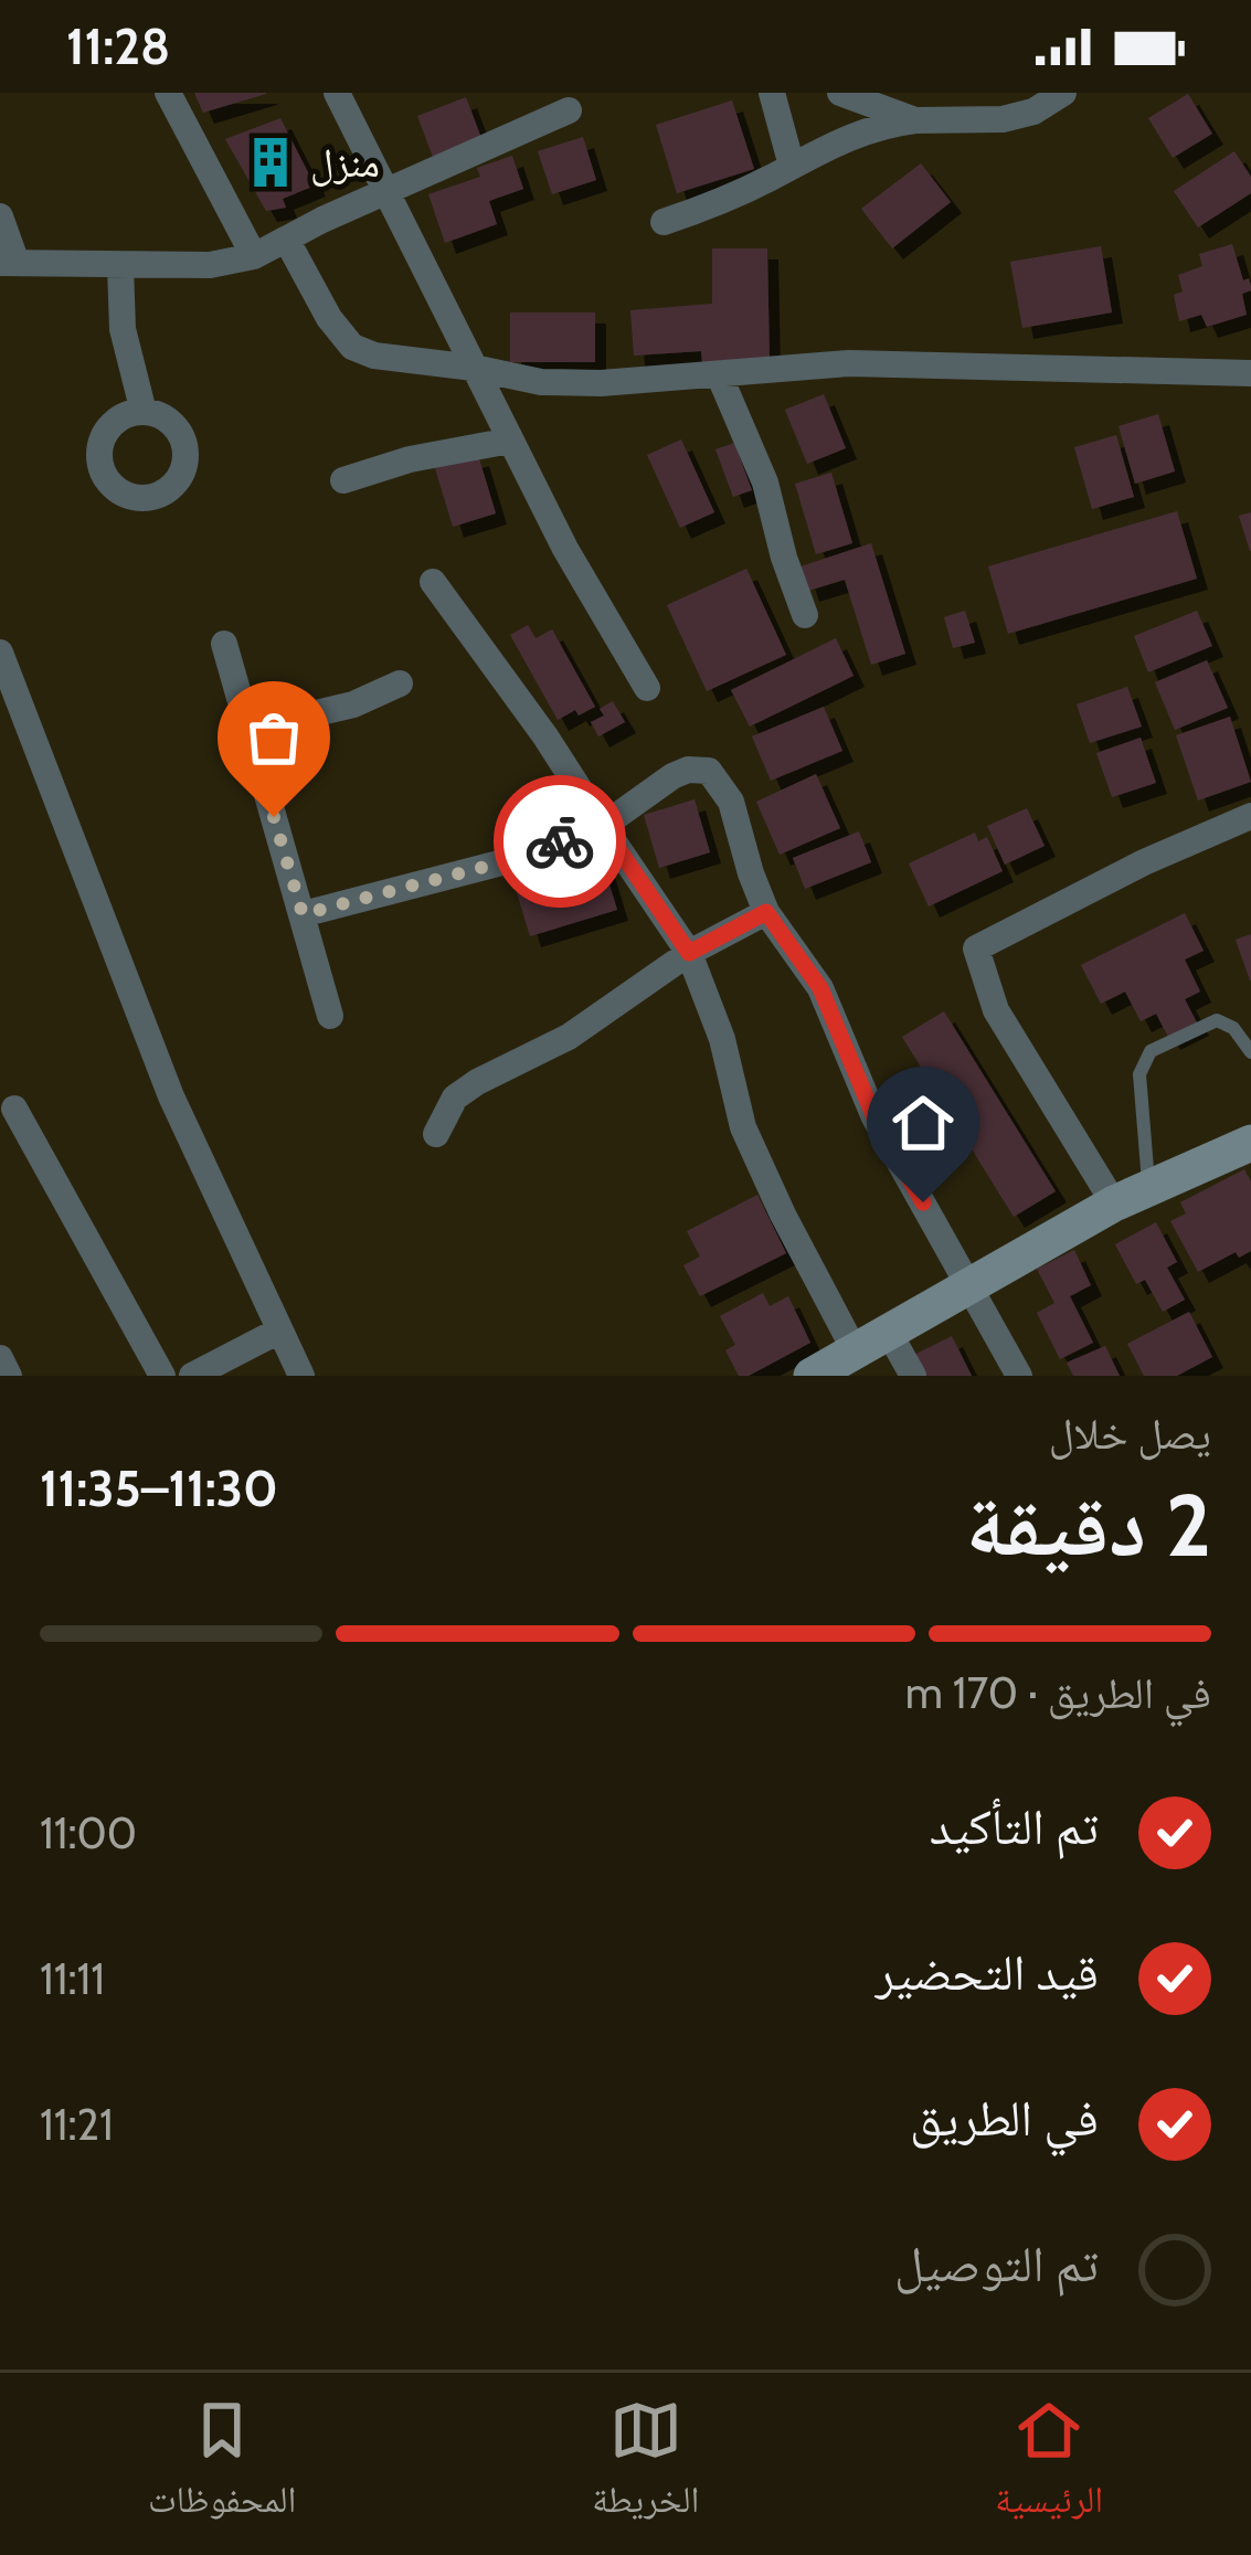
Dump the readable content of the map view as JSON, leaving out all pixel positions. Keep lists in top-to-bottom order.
{
  "places": {
    "building": ["منزل"]
  },
  "page": {
    "status": "11:28",
    "heading": ["2 دقيقة", "يصل خلال", "11:30–11:35"],
    "bar": "في الطريق · 170 m",
    "list": [
      ["تم التأكيد", "11:00"],
      ["قيد التحضير", "11:11"],
      ["في الطريق", "11:21"],
      "تم التوصيل"
    ],
    "tabs": ["الرئيسية", "الخريطة", "المحفوظات"]
  }
}
